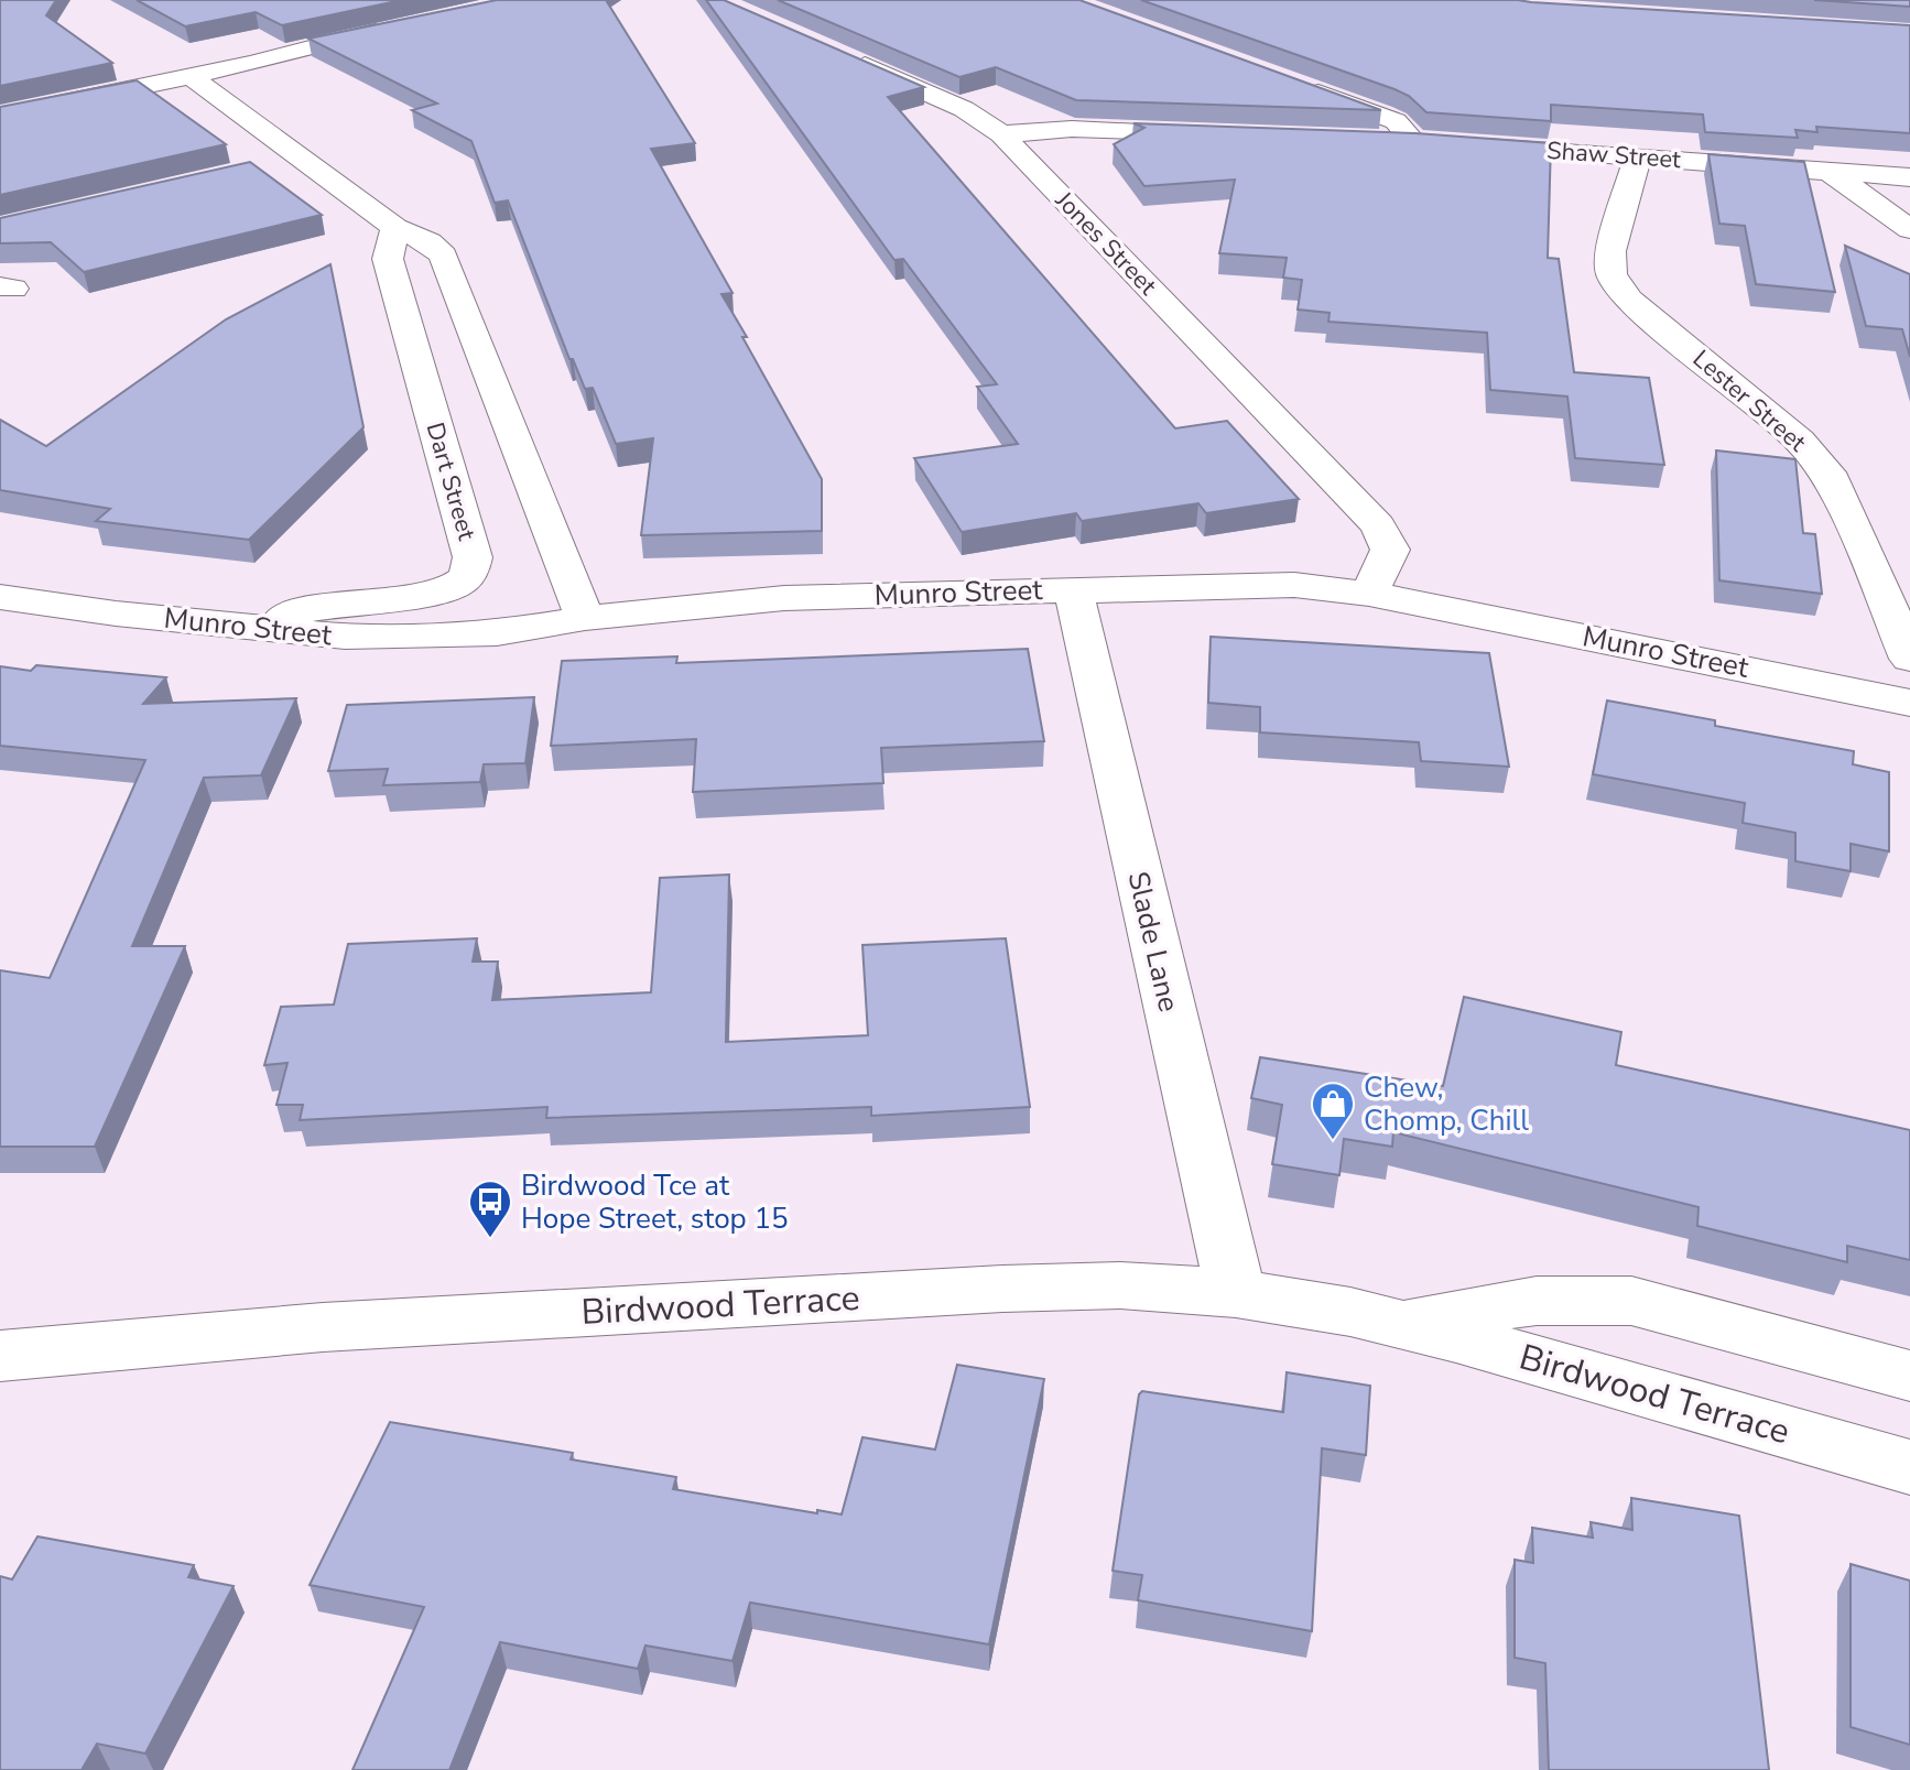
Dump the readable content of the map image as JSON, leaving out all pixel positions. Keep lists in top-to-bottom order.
{
  "streets": {
    "street": [
      "Shaw Street",
      "Jones Street",
      "Lester Street",
      "Dart Street",
      "Munro Street",
      "Slade Lane",
      "Birdwood Terrace"
    ]
  },
  "crossings": [
    ["Shaw Street", "Lester Street"],
    ["Jones Street", "Munro Street"],
    ["Dart Street", "Munro Street"],
    ["Munro Street", "Slade Lane"],
    ["Slade Lane", "Birdwood Terrace"]
  ],
  "places": {
    "shop": ["Chew, Chomp, Chill"],
    "bus stop": ["Birdwood Tce at Hope Street, stop 15"]
  }
}
